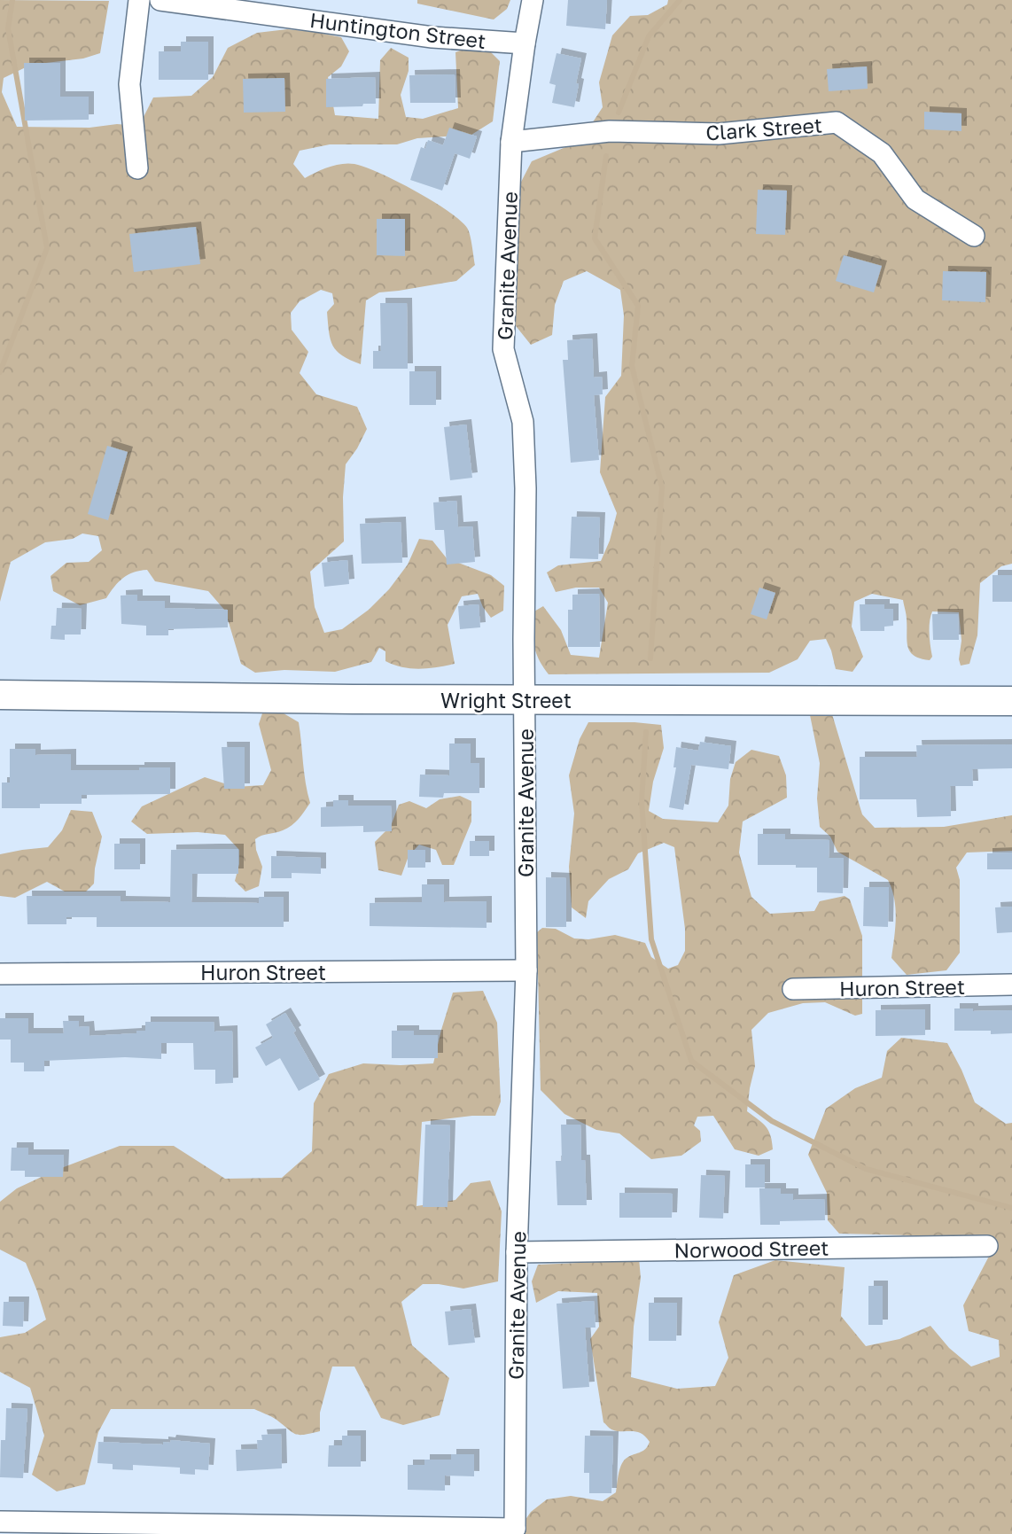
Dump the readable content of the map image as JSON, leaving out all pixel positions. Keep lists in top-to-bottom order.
{
  "streets": {
    "main road": ["Wright Street"],
    "street": [
      "Huntington Street",
      "Clark Street",
      "Granite Avenue",
      "Huron Street",
      "Norwood Street"
    ]
  },
  "crossings": [
    ["Huntington Street", "Granite Avenue"],
    ["Clark Street", "Granite Avenue"],
    ["Granite Avenue", "Wright Street"],
    ["Granite Avenue", "Huron Street"],
    ["Granite Avenue", "Norwood Street"]
  ]
}
